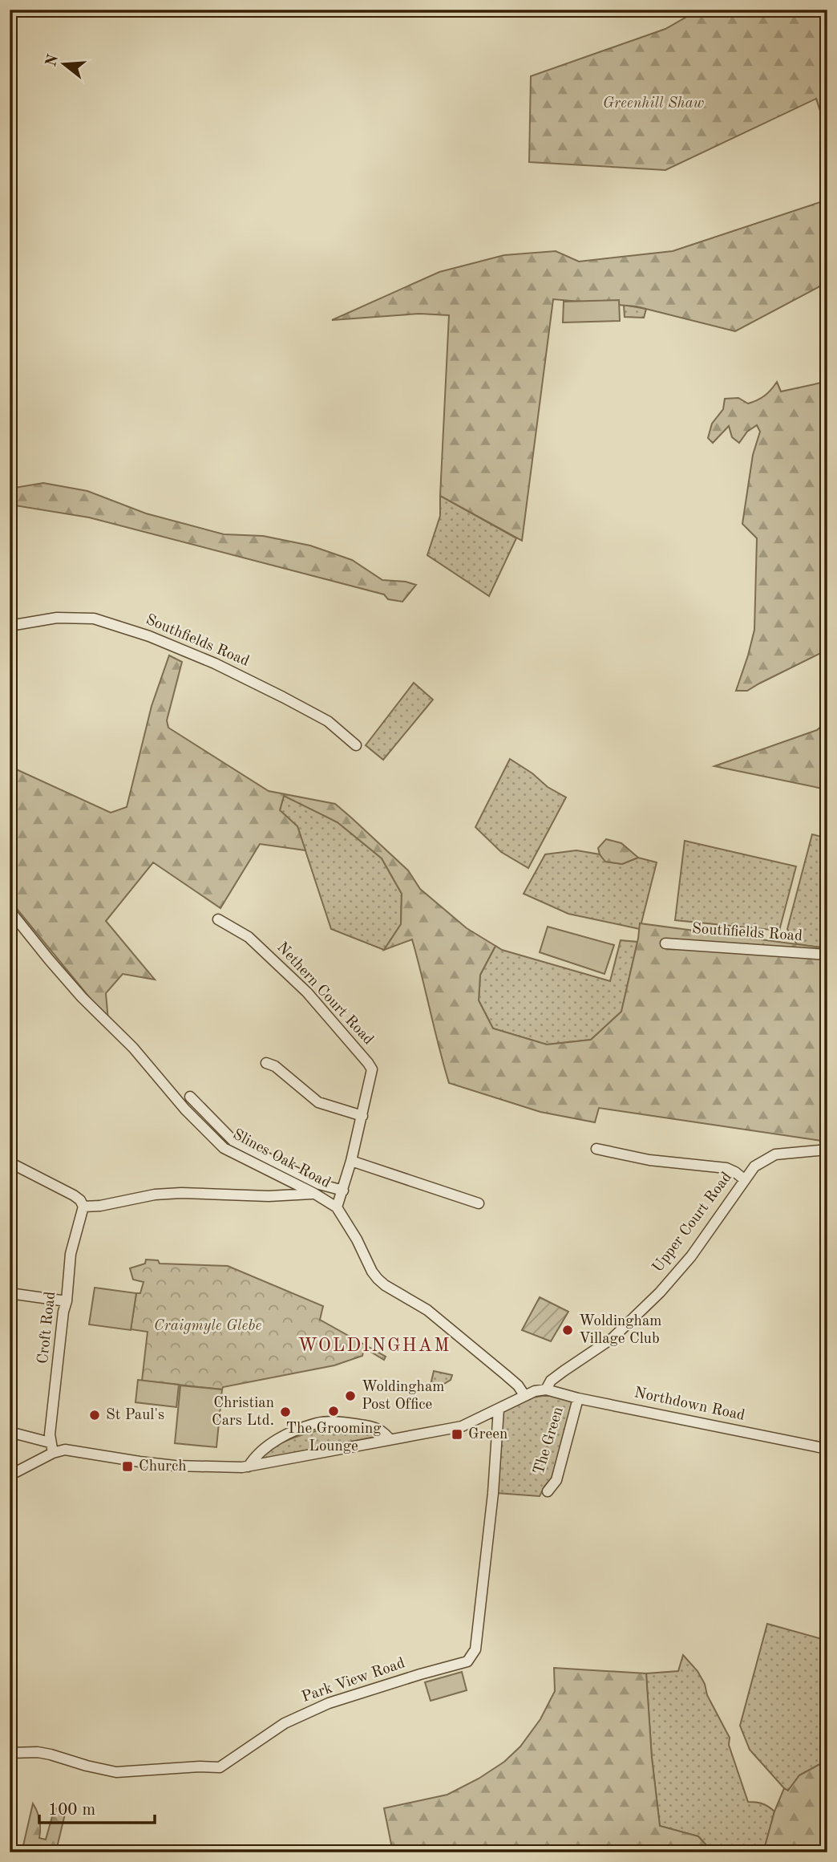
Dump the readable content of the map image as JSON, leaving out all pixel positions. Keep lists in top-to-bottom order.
{
  "streets": {
    "street": [
      "Southfields Road",
      "Nethern Court Road",
      "Slines Oak Road",
      "Upper Court Road",
      "Croft Road",
      "Northdown Road",
      "The Green",
      "Park View Road"
    ]
  },
  "crossings": [
    ["Nethern Court Road", "Slines Oak Road"],
    ["Upper Court Road", "Northdown Road"],
    ["Northdown Road", "The Green"]
  ],
  "districts": ["WOLDINGHAM"],
  "parks": ["Greenhill Shaw", "Craigmyle Glebe"],
  "places": {
    "other": [
      "Woldingham Village Club",
      "Woldingham Post Office",
      "The Grooming Lounge",
      "Christian Cars Ltd.",
      "St Paul's"
    ],
    "transit": ["Green", "Church"]
  },
  "scale_bar": "100 m",
  "north": "left"
}
